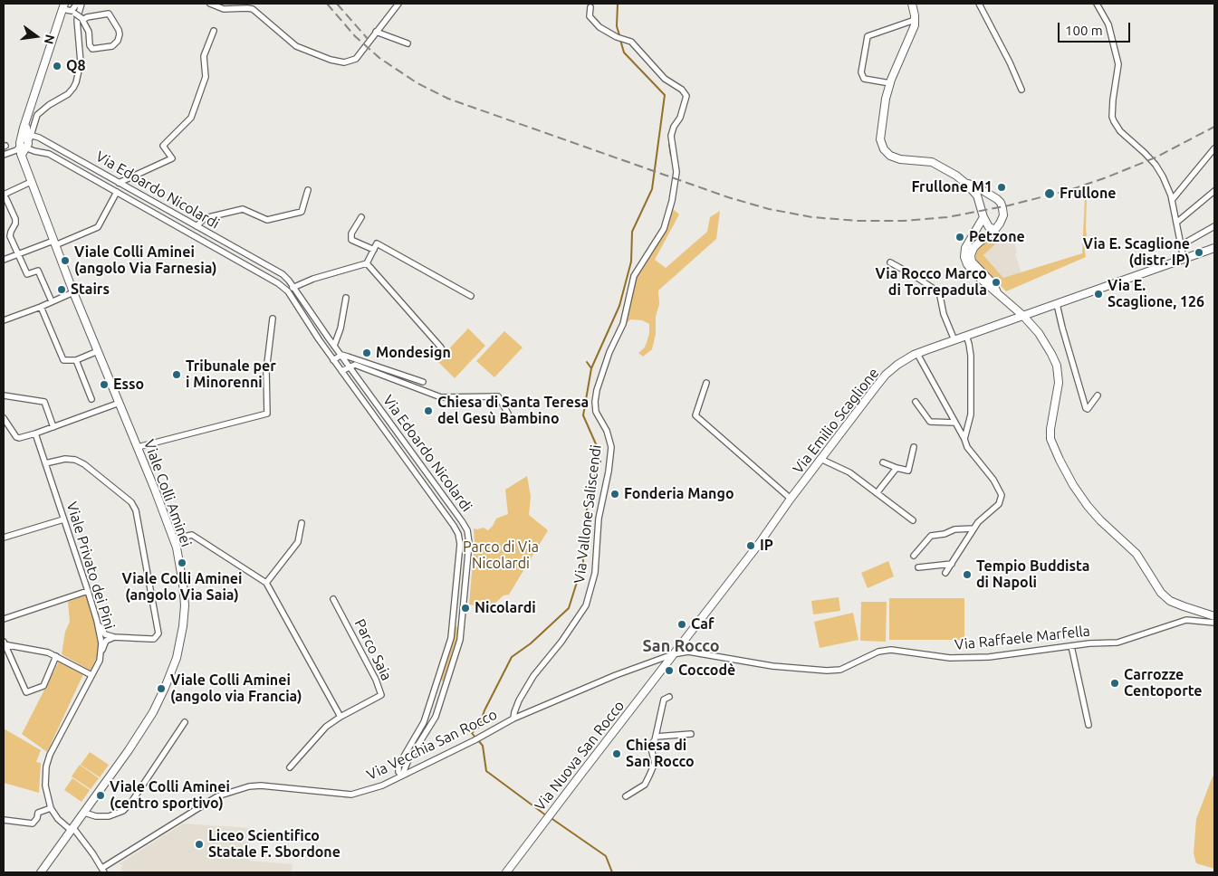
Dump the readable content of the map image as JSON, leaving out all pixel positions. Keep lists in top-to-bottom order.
{
  "streets": {
    "main road": ["Via Emilio Scaglione", "Viale Colli Aminei", "Via Nuova San Rocco"],
    "street": [
      "Via Edoardo Nicolardi",
      "Via Vallone Saliscendi",
      "Viale Privato dei Pini",
      "Via Raffaele Marfella",
      "Parco Saia",
      "Via Vecchia San Rocco"
    ]
  },
  "crossings": [
    ["Via Edoardo Nicolardi", "Viale Colli Aminei"],
    ["Via Edoardo Nicolardi", "Via Vecchia San Rocco"],
    ["Via Emilio Scaglione", "Via Raffaele Marfella"],
    ["Via Emilio Scaglione", "Via Vecchia San Rocco"],
    ["Via Emilio Scaglione", "Via Nuova San Rocco"],
    ["Viale Colli Aminei", "Viale Privato dei Pini"],
    ["Via Vallone Saliscendi", "Via Vecchia San Rocco"],
    ["Viale Privato dei Pini", "Via Vecchia San Rocco"],
    ["Via Raffaele Marfella", "Via Vecchia San Rocco"],
    ["Via Raffaele Marfella", "Via Nuova San Rocco"],
    ["Via Vecchia San Rocco", "Via Nuova San Rocco"]
  ],
  "districts": ["San Rocco"],
  "parks": ["Parco di Via Nicolardi"],
  "places": [
    "Q8",
    "Frullone M1",
    "Frullone",
    "Petzone",
    "Via E. Scaglione (distr. IP)",
    "Viale Colli Aminei (angolo Via Farnesia)",
    "Via Rocco Marco di Torrepadula",
    "Stairs",
    "Via E. Scaglione, 126",
    "Mondesign",
    "Tribunale per i Minorenni",
    "Esso",
    "Chiesa di Santa Teresa del Gesù Bambino",
    "Fonderia Mango",
    "IP",
    "Viale Colli Aminei (angolo Via Saia)",
    "Tempio Buddista di Napoli",
    "Nicolardi",
    "Caf",
    "Coccodè",
    "Carrozze Centoporte",
    "Viale Colli Aminei (angolo via Francia)",
    "Chiesa di San Rocco",
    "Viale Colli Aminei (centro sportivo)",
    "Liceo Scientifico Statale F. Sbordone"
  ],
  "scale_bar": "100 m",
  "north": "right"
}
